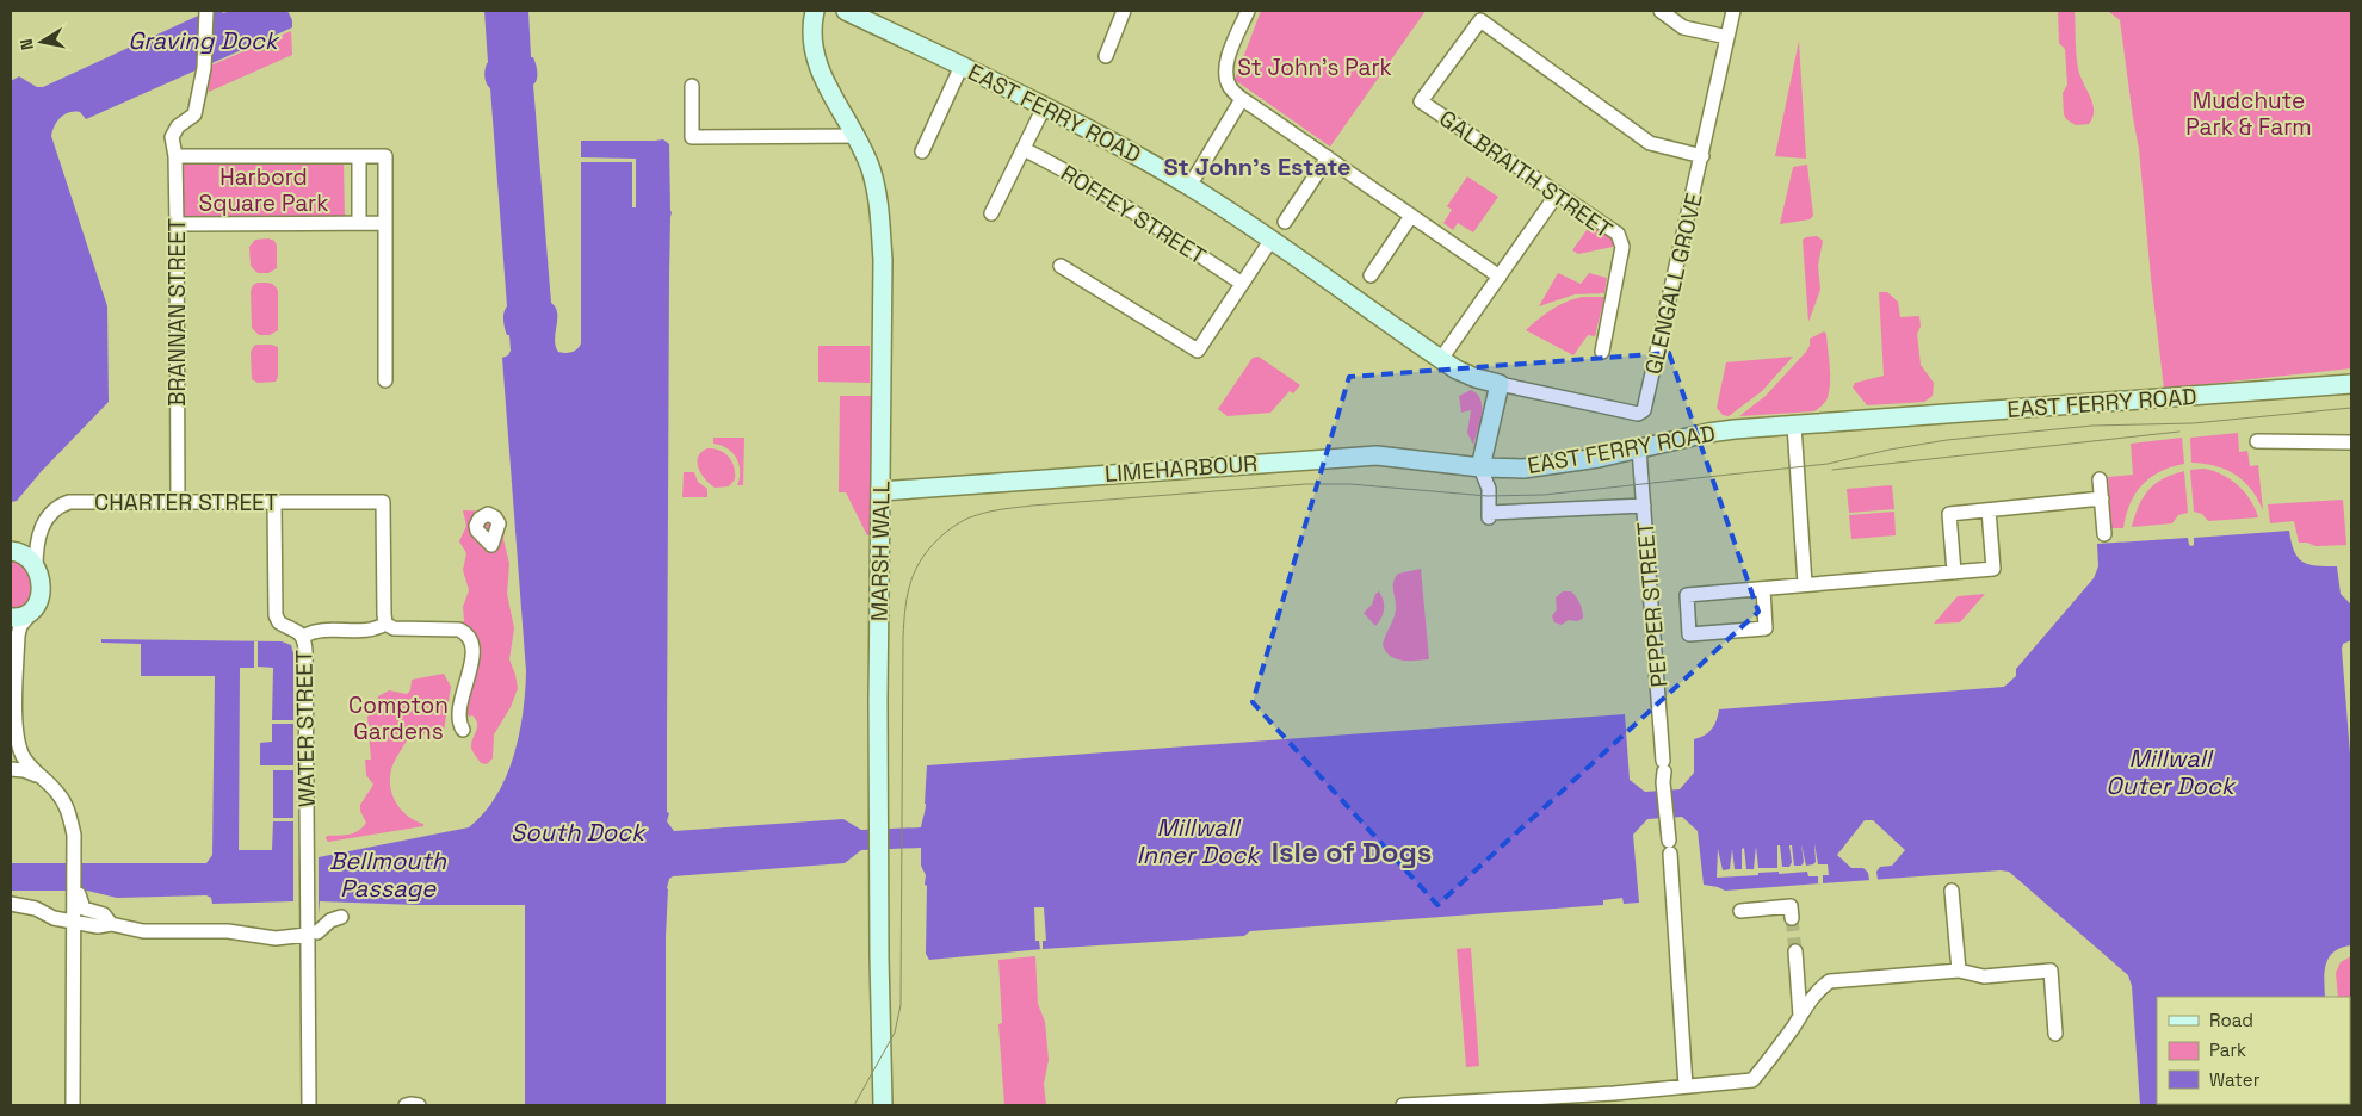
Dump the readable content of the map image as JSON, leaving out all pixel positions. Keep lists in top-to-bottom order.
{
  "streets": {
    "street": [
      "EAST FERRY ROAD",
      "GALBRAITH STREET",
      "ROFFEY STREET",
      "GLENGALL GROVE",
      "BRANNAN STREET",
      "LIMEHARBOUR",
      "CHARTER STREET",
      "MARSH WALL",
      "PEPPER STREET",
      "WATER STREET"
    ]
  },
  "crossings": [
    ["EAST FERRY ROAD", "GLENGALL GROVE"],
    ["EAST FERRY ROAD", "LIMEHARBOUR"],
    ["EAST FERRY ROAD", "PEPPER STREET"],
    ["GALBRAITH STREET", "GLENGALL GROVE"],
    ["BRANNAN STREET", "CHARTER STREET"],
    ["LIMEHARBOUR", "MARSH WALL"],
    ["CHARTER STREET", "WATER STREET"]
  ],
  "districts": ["St John's Estate", "Isle of Dogs"],
  "water": [
    "Graving Dock",
    "Millwall Outer Dock",
    "Millwall Inner Dock",
    "South Dock",
    "Bellmouth Passage"
  ],
  "parks": [
    "St John's Park",
    "Mudchute Park & Farm",
    "Harbord Square Park",
    "Compton Gardens"
  ],
  "legend": ["Road", "Park", "Water"],
  "north": "left"
}
